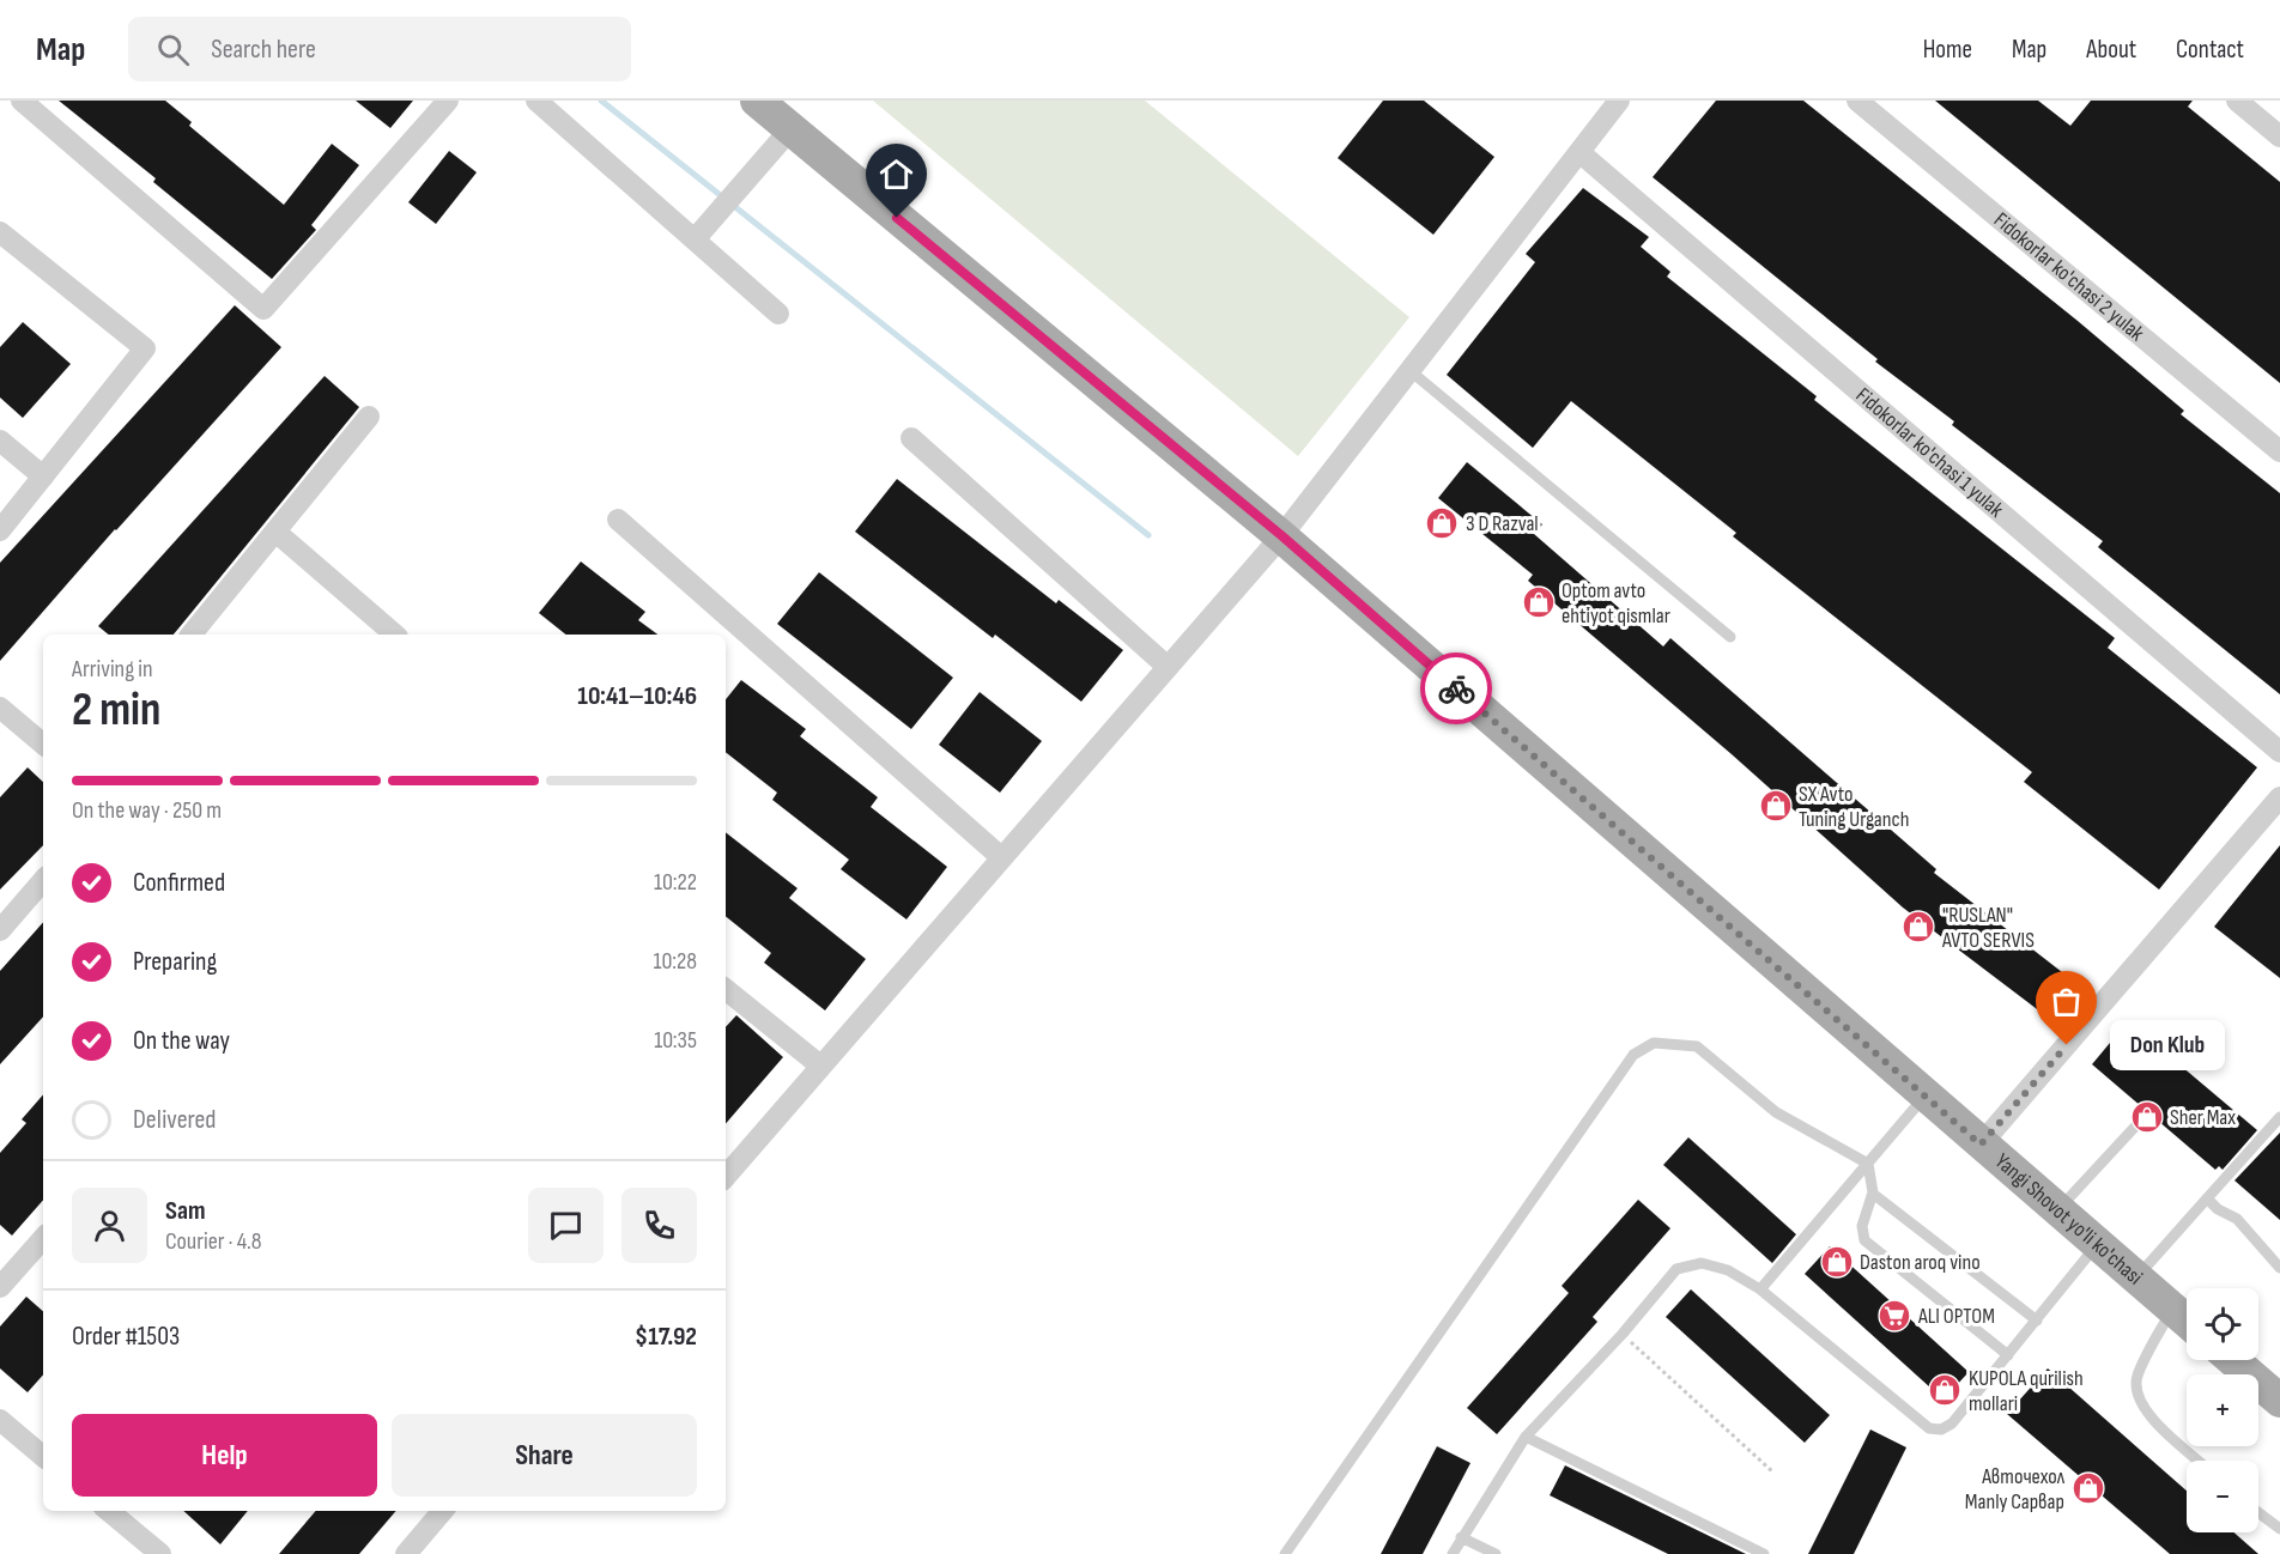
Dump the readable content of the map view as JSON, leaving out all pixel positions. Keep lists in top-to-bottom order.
{
  "streets": {
    "main road": ["Yangi Shovot yo'li ko'chasi"],
    "street": ["Fidokorlar ko'chasi 2 yulak", "Fidokorlar ko'chasi 1 yulak"]
  },
  "places": {
    "shop": [
      "3 D Razval",
      "Optom avto ehtiyot qismlar",
      "SX Avto Tuning Urganch",
      "\"RUSLAN\" AVTO SERVIS",
      "Sher Max",
      "Daston aroq vino",
      "KUPOLA qurilish mollari",
      "Авточехол Manly Сарвар"
    ],
    "other": ["Don Klub"],
    "supermarket": ["ALI OPTOM"]
  },
  "page": {
    "header": "Map",
    "search": "Search here",
    "nav": [
      "Home",
      "Map",
      "About",
      "Contact"
    ],
    "heading": ["2 min", "Arriving in", "10:41–10:46"],
    "panel": [
      "Sam",
      "Courier · 4.8",
      "Order #1503",
      "$17.92"
    ],
    "bar": "On the way · 250 m",
    "list": [
      ["Confirmed", "10:22"],
      ["Preparing", "10:28"],
      ["On the way", "10:35"],
      "Delivered"
    ],
    "bubble": "Don Klub",
    "map_buttons": ["+", "−"],
    "buttons": ["Help", "Share"]
  }
}
